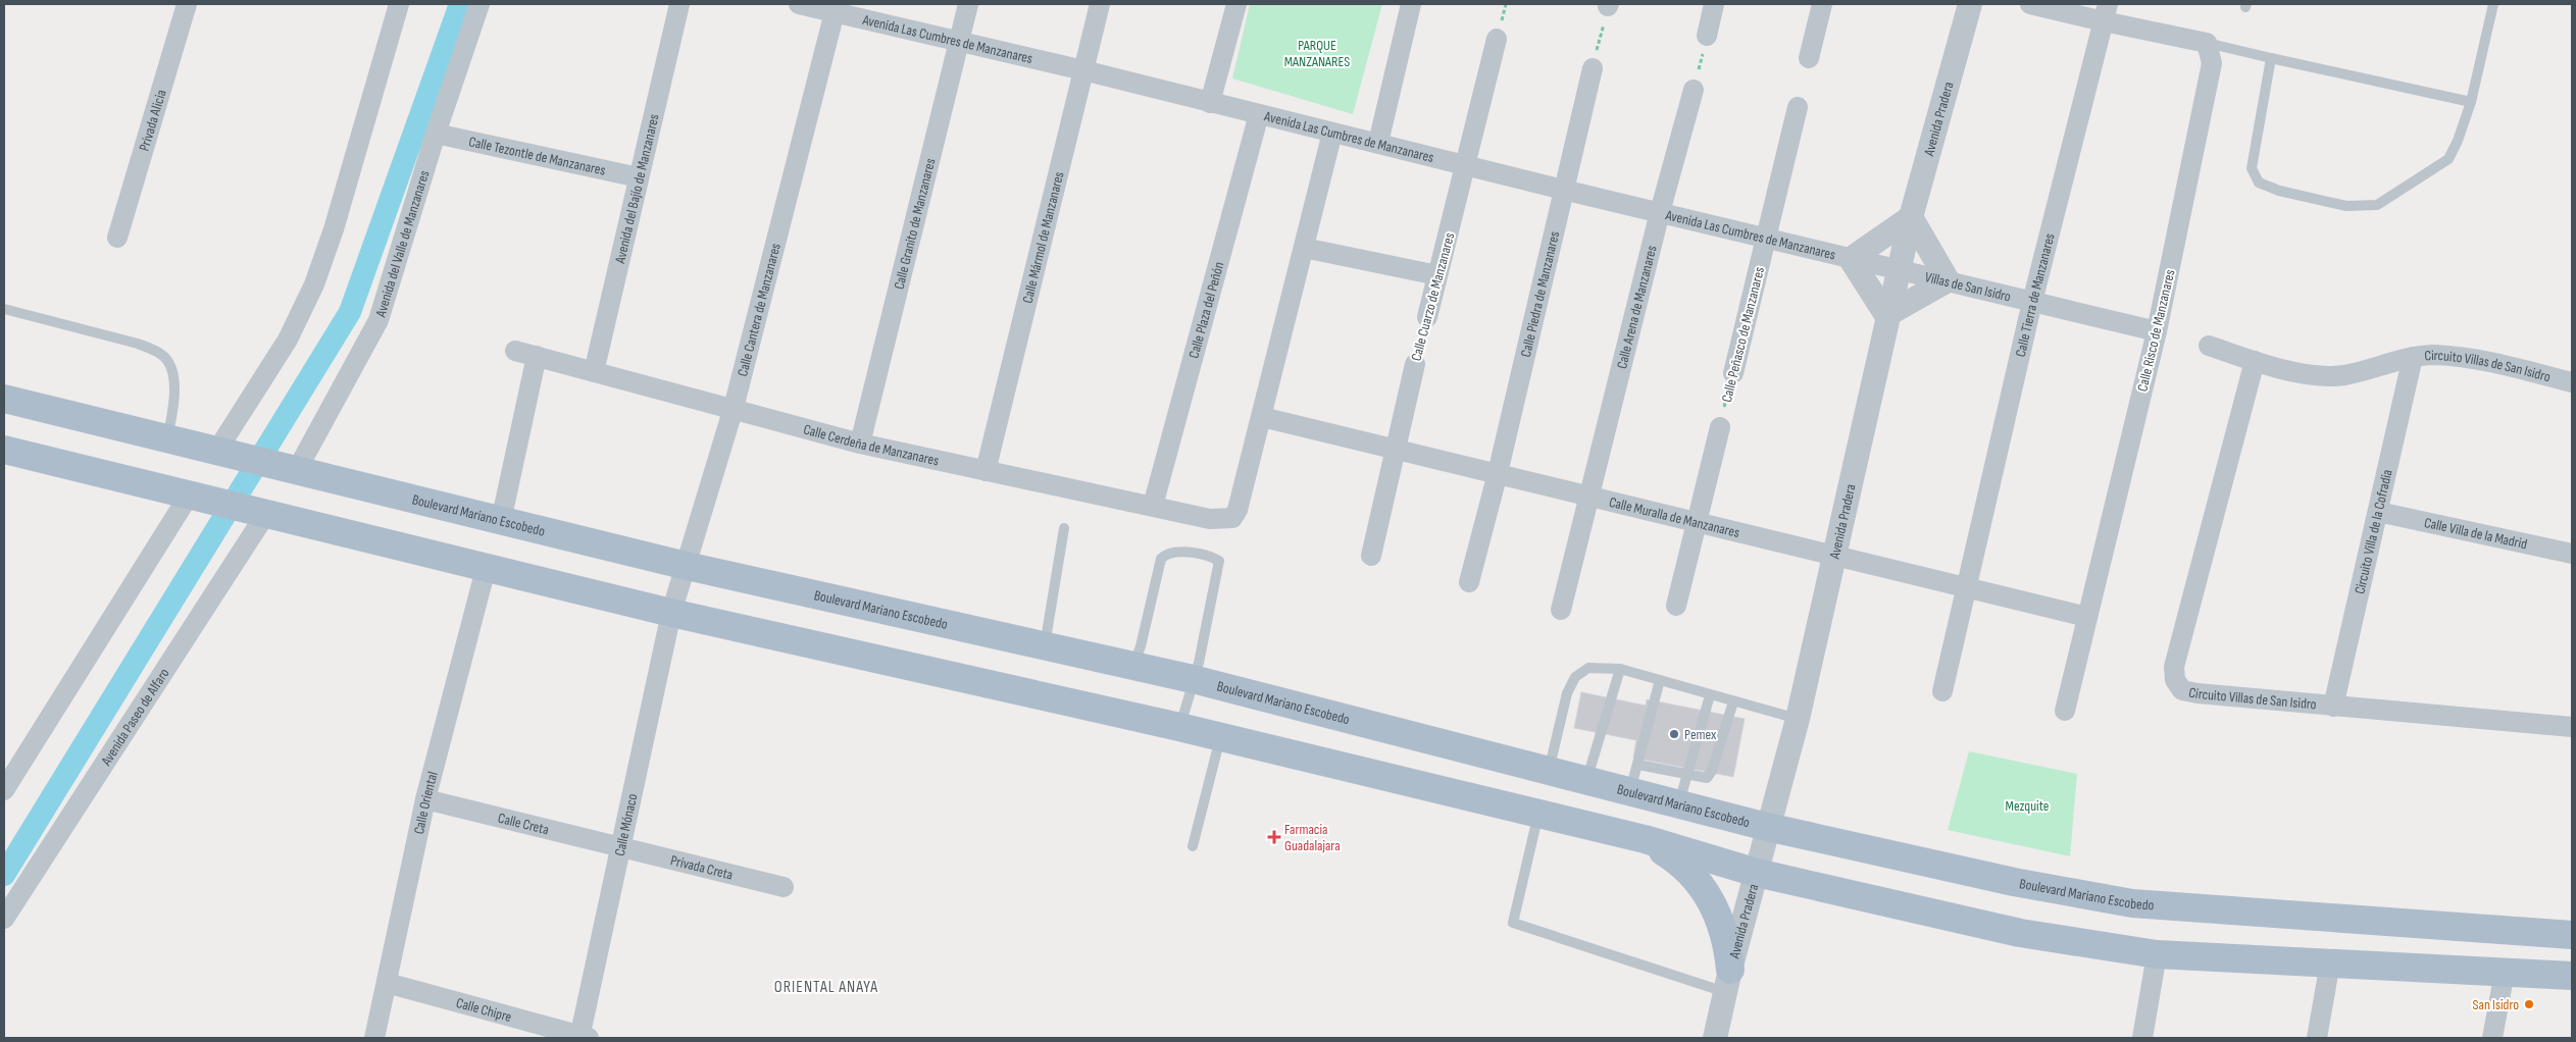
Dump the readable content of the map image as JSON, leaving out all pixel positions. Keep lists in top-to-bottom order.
{
  "streets": {
    "main road": ["Boulevard Mariano Escobedo"],
    "street": [
      "Avenida Las Cumbres de Manzanares",
      "Avenida Pradera",
      "Privada Alicia",
      "Calle Tezontle de Manzanares",
      "Avenida del Bajío de Manzanares",
      "Calle Granito de Manzanares",
      "Calle Mármol de Manzanares",
      "Avenida del Valle de Manzanares",
      "Villas de San Isidro",
      "Calle Piedra de Manzanares",
      "Calle Tierra de Manzanares",
      "Calle Cuarzo de Manzanares",
      "Calle Arena de Manzanares",
      "Calle Cantera de Manzanares",
      "Calle Plaza del Peñón",
      "Calle Risco de Manzanares",
      "Calle Peñasco de Manzanares",
      "Circuito Villas de San Isidro",
      "Calle Cerdeña de Manzanares",
      "Calle Muralla de Manzanares",
      "Circuito Villa de la Cofradia",
      "Calle Villa de la Madrid",
      "Avenida Paseo de Alfaro",
      "Calle Oriental",
      "Calle Creta",
      "Calle Mónaco",
      "Privada Creta",
      "Calle Chipre"
    ]
  },
  "crossings": [
    ["Avenida Las Cumbres de Manzanares", "Avenida Pradera"],
    ["Avenida Las Cumbres de Manzanares", "Calle Granito de Manzanares"],
    ["Avenida Las Cumbres de Manzanares", "Calle Mármol de Manzanares"],
    ["Avenida Las Cumbres de Manzanares", "Villas de San Isidro"],
    ["Avenida Las Cumbres de Manzanares", "Calle Piedra de Manzanares"],
    ["Avenida Las Cumbres de Manzanares", "Calle Cuarzo de Manzanares"],
    ["Avenida Las Cumbres de Manzanares", "Calle Arena de Manzanares"],
    ["Avenida Las Cumbres de Manzanares", "Calle Cantera de Manzanares"],
    ["Avenida Las Cumbres de Manzanares", "Calle Plaza del Peñón"],
    ["Avenida Las Cumbres de Manzanares", "Calle Peñasco de Manzanares"],
    ["Avenida Pradera", "Villas de San Isidro"],
    ["Avenida Pradera", "Boulevard Mariano Escobedo"],
    ["Avenida Pradera", "Calle Muralla de Manzanares"],
    ["Calle Tezontle de Manzanares", "Avenida del Bajío de Manzanares"],
    ["Calle Tezontle de Manzanares", "Avenida del Valle de Manzanares"],
    ["Avenida del Bajío de Manzanares", "Calle Cerdeña de Manzanares"],
    ["Calle Granito de Manzanares", "Calle Cerdeña de Manzanares"],
    ["Calle Mármol de Manzanares", "Calle Cerdeña de Manzanares"],
    ["Avenida del Valle de Manzanares", "Boulevard Mariano Escobedo"],
    ["Villas de San Isidro", "Calle Tierra de Manzanares"],
    ["Villas de San Isidro", "Calle Risco de Manzanares"],
    ["Calle Piedra de Manzanares", "Calle Muralla de Manzanares"],
    ["Calle Tierra de Manzanares", "Calle Muralla de Manzanares"],
    ["Calle Cuarzo de Manzanares", "Calle Muralla de Manzanares"],
    ["Calle Arena de Manzanares", "Calle Muralla de Manzanares"],
    ["Calle Cantera de Manzanares", "Calle Cerdeña de Manzanares"],
    ["Calle Cantera de Manzanares", "Boulevard Mariano Escobedo"],
    ["Calle Cantera de Manzanares", "Calle Mónaco"],
    ["Calle Plaza del Peñón", "Calle Cerdeña de Manzanares"],
    ["Calle Risco de Manzanares", "Calle Muralla de Manzanares"],
    ["Circuito Villas de San Isidro", "Circuito Villa de la Cofradia"],
    ["Calle Cerdeña de Manzanares", "Calle Muralla de Manzanares"],
    ["Circuito Villa de la Cofradia", "Calle Villa de la Madrid"],
    ["Calle Oriental", "Calle Creta"],
    ["Calle Oriental", "Calle Chipre"],
    ["Calle Creta", "Calle Mónaco"],
    ["Calle Creta", "Privada Creta"],
    ["Calle Mónaco", "Privada Creta"],
    ["Calle Mónaco", "Calle Chipre"]
  ],
  "districts": ["ORIENTAL ANAYA"],
  "parks": ["PARQUE MANZANARES", "Mezquite"],
  "places": {
    "other": ["Pemex", "San Isidro"],
    "health": ["Farmacia Guadalajara"]
  }
}
